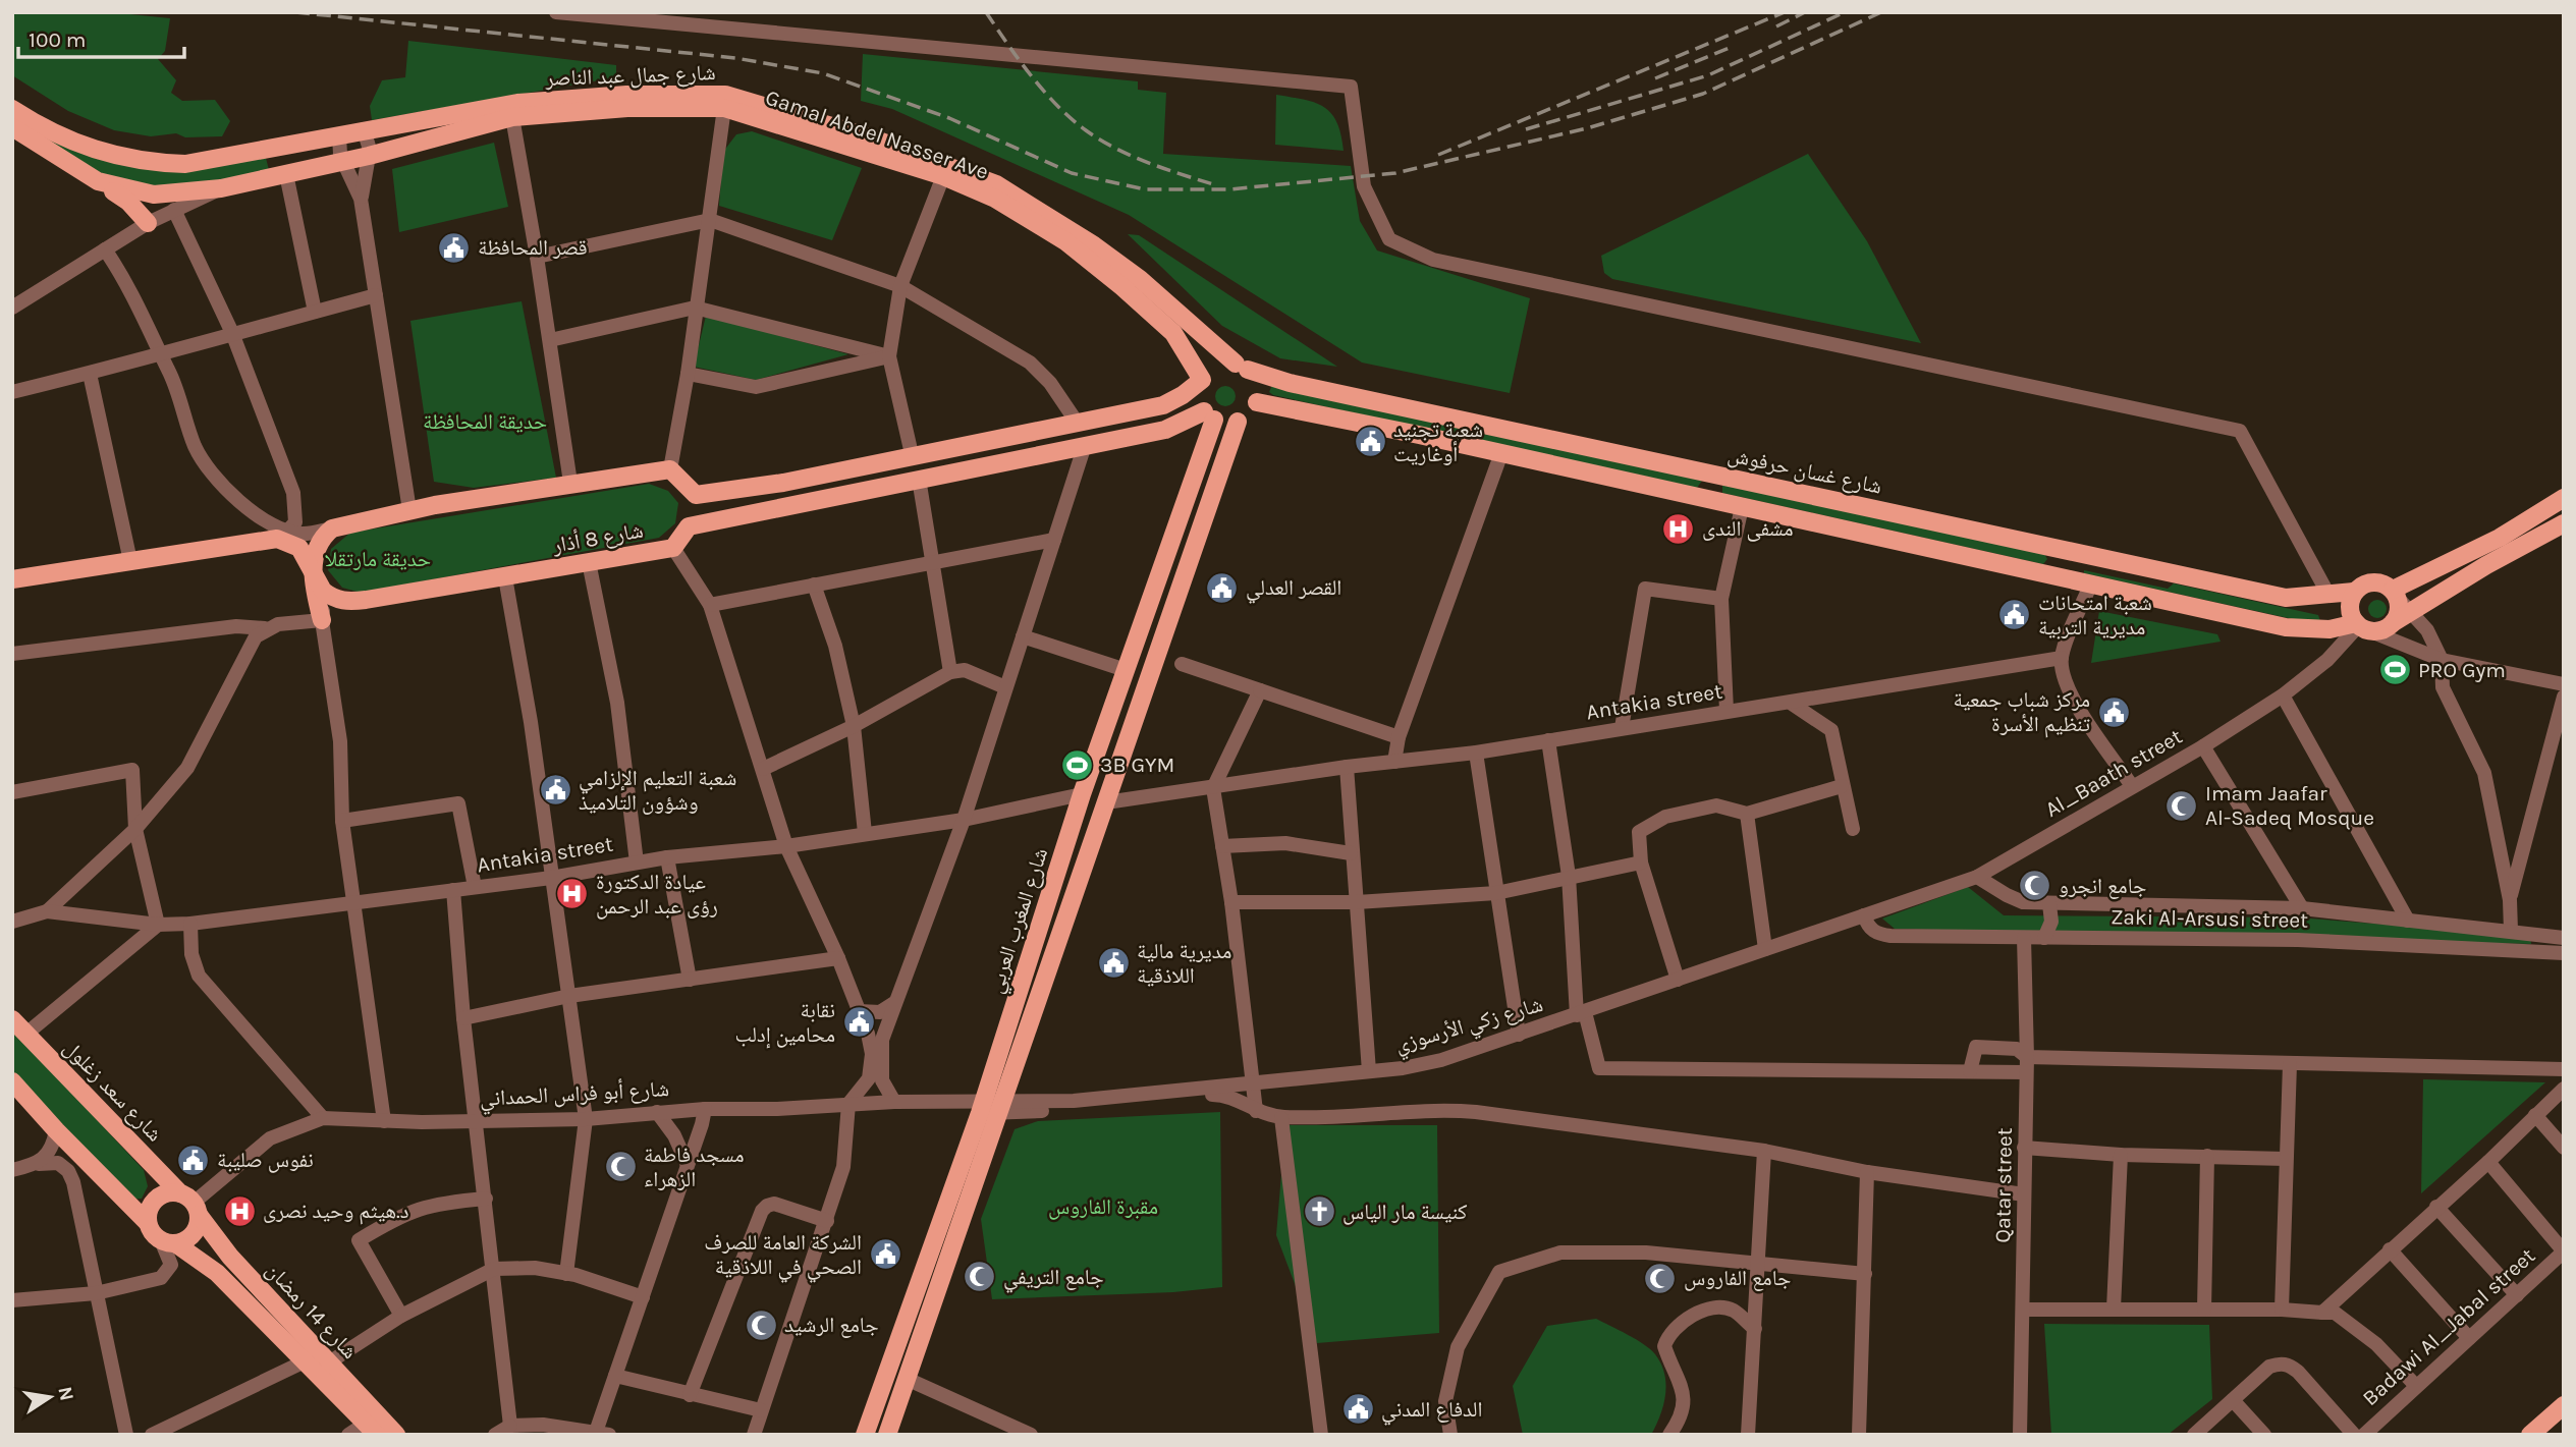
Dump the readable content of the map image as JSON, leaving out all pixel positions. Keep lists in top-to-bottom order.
{
  "streets": {
    "main road": [
      "شارع جمال عبد الناصر",
      "Gamal Abdel Nasser Ave",
      "شارع غسان حرفوش",
      "شارع 8 أذار",
      "شارع المغرب العربي",
      "شارع سعد زغلول",
      "شارع 14 رمضان"
    ],
    "street": [
      "Antakia street",
      "Al_Baath street",
      "Zaki Al-Arsusi street",
      "شارع زكي الأرسوزي",
      "شارع أبو فراس الحمداني",
      "Qatar street",
      "Badawi Al_Jabal street"
    ]
  },
  "crossings": [
    ["شارع جمال عبد الناصر", "Gamal Abdel Nasser Ave"],
    ["شارع جمال عبد الناصر", "شارع غسان حرفوش"],
    ["شارع جمال عبد الناصر", "شارع المغرب العربي"],
    ["Gamal Abdel Nasser Ave", "شارع غسان حرفوش"],
    ["Gamal Abdel Nasser Ave", "شارع المغرب العربي"],
    ["شارع غسان حرفوش", "Al_Baath street"],
    ["شارع غسان حرفوش", "شارع المغرب العربي"],
    ["Antakia street", "شارع المغرب العربي"],
    ["Al_Baath street", "Zaki Al-Arsusi street"],
    ["Al_Baath street", "شارع زكي الأرسوزي"],
    ["Zaki Al-Arsusi street", "شارع زكي الأرسوزي"],
    ["Zaki Al-Arsusi street", "Qatar street"],
    ["شارع المغرب العربي", "شارع زكي الأرسوزي"],
    ["شارع المغرب العربي", "شارع أبو فراس الحمداني"],
    ["شارع زكي الأرسوزي", "شارع أبو فراس الحمداني"],
    ["شارع سعد زغلول", "شارع أبو فراس الحمداني"],
    ["شارع سعد زغلول", "شارع 14 رمضان"],
    ["شارع أبو فراس الحمداني", "شارع 14 رمضان"]
  ],
  "parks": ["حديقة المحافظة", "حديقة مارتقلا", "مقبرة الفاروس"],
  "places": {
    "public building": [
      "قصر المحافظة",
      "شعبة تجنيد أوغاريت",
      "القصر العدلي",
      "شعبة امتحانات مديرية التربية",
      "مركز شباب جمعية تنظيم الأسرة",
      "شعبة التعليم الإلزامي وشؤون التلاميذ",
      "مديرية مالية اللاذقية",
      "نقابة محامين إدلب",
      "نفوس صليبة",
      "الشركة العامة للصرف الصحي في اللاذقية",
      "الدفاع المدني"
    ],
    "hospital": ["مشفى الندى", "عيادة الدكتورة رؤى عبد الرحمن", "د.هيثم وحيد نصرى"],
    "sports": ["PRO Gym", "3B GYM"],
    "mosque": [
      "Imam Jaafar Al-Sadeq Mosque",
      "جامع انجرو",
      "مسجد فاطمة الزهراء",
      "جامع التريفي",
      "جامع الفاروس",
      "جامع الرشيد"
    ],
    "church": ["كنيسة مار الياس"]
  },
  "scale_bar": "100 m",
  "north": "right"
}
